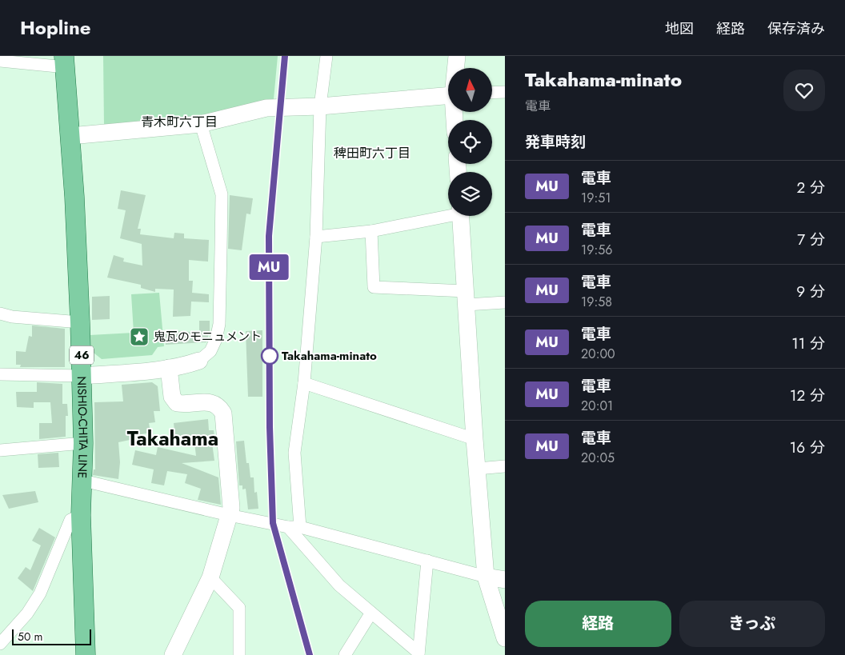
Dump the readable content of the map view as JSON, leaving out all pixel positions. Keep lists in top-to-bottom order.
{
  "streets": {
    "main road": ["46", "NISHIO-CHITA LINE"]
  },
  "districts": ["青木町六丁目", "稗田町六丁目", "Takahama"],
  "places": {
    "place": ["鬼瓦のモニュメント"],
    "other": ["Takahama-minato"]
  },
  "scale_bar": "50 m",
  "north": "top",
  "page": {
    "header": "Hopline",
    "nav": ["地図", "経路", "保存済み"],
    "on_map": "MU",
    "heading": [
      ["Takahama-minato", "電車"],
      "発車時刻"
    ],
    "list": [
      {
        "mark": "MU",
        "name": "電車",
        "note": "19:51",
        "value": "2 分"
      },
      {
        "mark": "MU",
        "name": "電車",
        "note": "19:56",
        "value": "7 分"
      },
      {
        "mark": "MU",
        "name": "電車",
        "note": "19:58",
        "value": "9 分"
      },
      {
        "mark": "MU",
        "name": "電車",
        "note": "20:00",
        "value": "11 分"
      },
      {
        "mark": "MU",
        "name": "電車",
        "note": "20:01",
        "value": "12 分"
      },
      {
        "mark": "MU",
        "name": "電車",
        "note": "20:05",
        "value": "16 分"
      }
    ],
    "buttons": ["経路", "きっぷ"],
    "scale": "50 m"
  }
}
